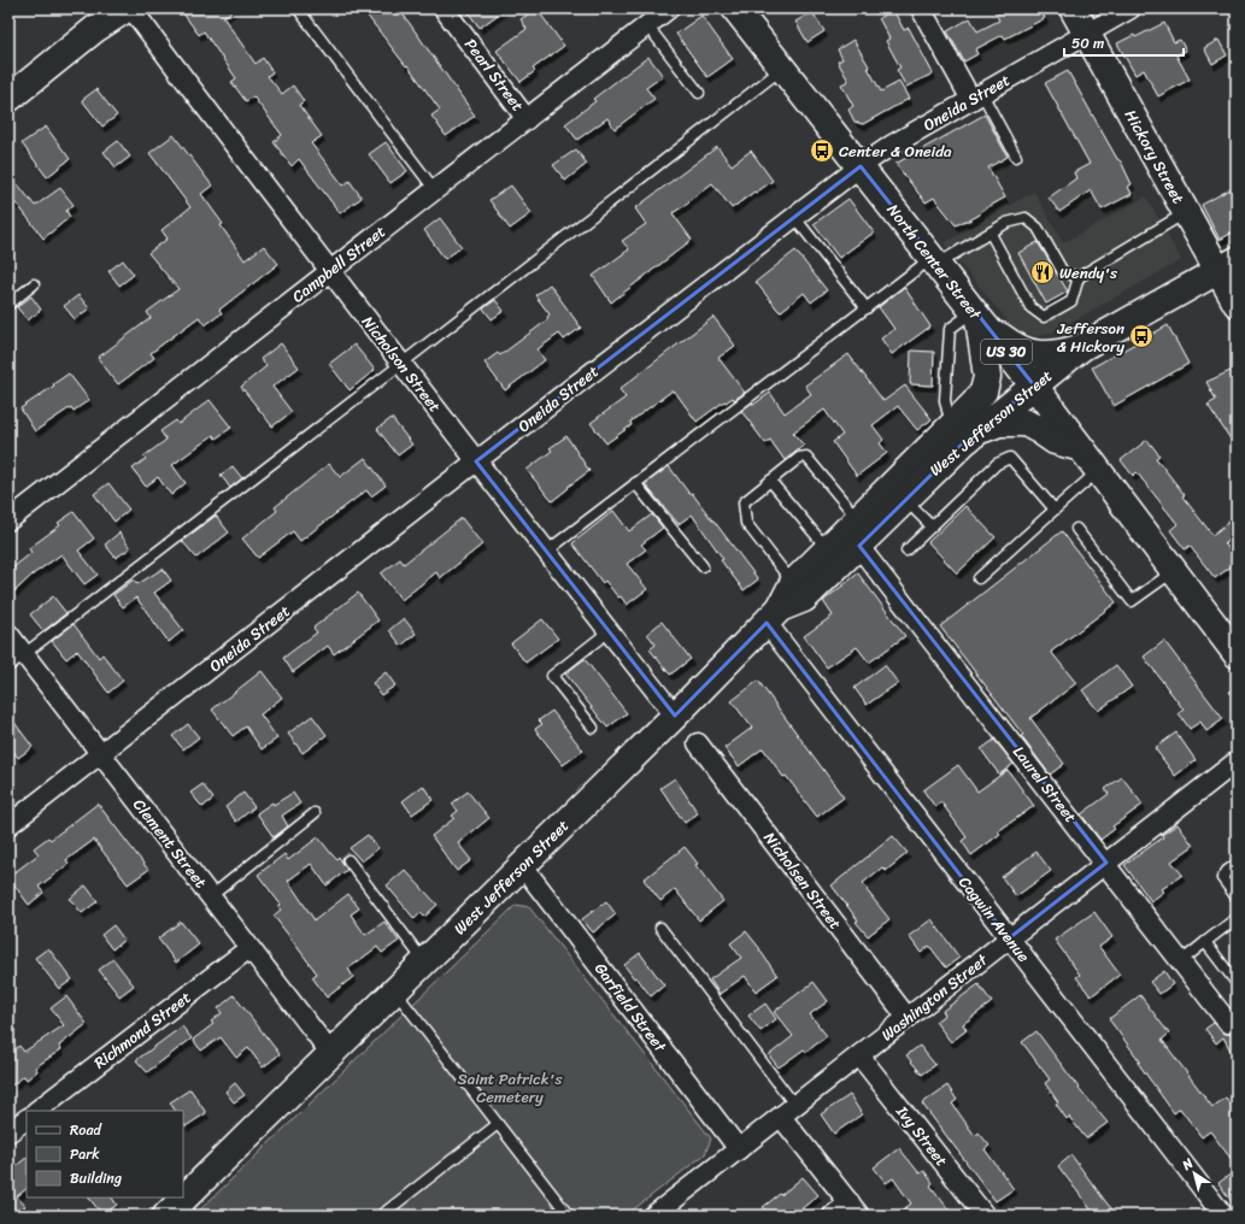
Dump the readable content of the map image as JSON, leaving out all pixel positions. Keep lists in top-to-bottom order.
{
  "streets": {
    "main road": [
      "Hickory Street",
      "North Center Street",
      "US 30",
      "West Jefferson Street"
    ],
    "street": [
      "Pearl Street",
      "Oneida Street",
      "Campbell Street",
      "Nicholson Street",
      "Laurel Street",
      "Clement Street",
      "Nicholsen Street",
      "Cagwin Avenue",
      "Washington Street",
      "Garfield Street",
      "Richmond Street",
      "Ivy Street"
    ]
  },
  "crossings": [
    ["Pearl Street", "Campbell Street"],
    ["Oneida Street", "Hickory Street"],
    ["Oneida Street", "North Center Street"],
    ["Oneida Street", "Nicholson Street"],
    ["Oneida Street", "Clement Street"],
    ["Hickory Street", "West Jefferson Street"],
    ["North Center Street", "West Jefferson Street"],
    ["Campbell Street", "Nicholson Street"],
    ["Nicholson Street", "West Jefferson Street"],
    ["West Jefferson Street", "Laurel Street"],
    ["West Jefferson Street", "Clement Street"],
    ["West Jefferson Street", "Cagwin Avenue"],
    ["West Jefferson Street", "Garfield Street"],
    ["Laurel Street", "Washington Street"],
    ["Clement Street", "Richmond Street"],
    ["Nicholsen Street", "Washington Street"],
    ["Cagwin Avenue", "Washington Street"],
    ["Washington Street", "Garfield Street"],
    ["Washington Street", "Ivy Street"]
  ],
  "parks": ["Saint Patrick's Cemetery"],
  "places": {
    "bus stop": ["Center & Oneida", "Jefferson & Hickory"],
    "restaurant": ["Wendy's"]
  },
  "legend": ["Road", "Park", "Building"],
  "scale_bar": "50 m",
  "north": "top left"
}
